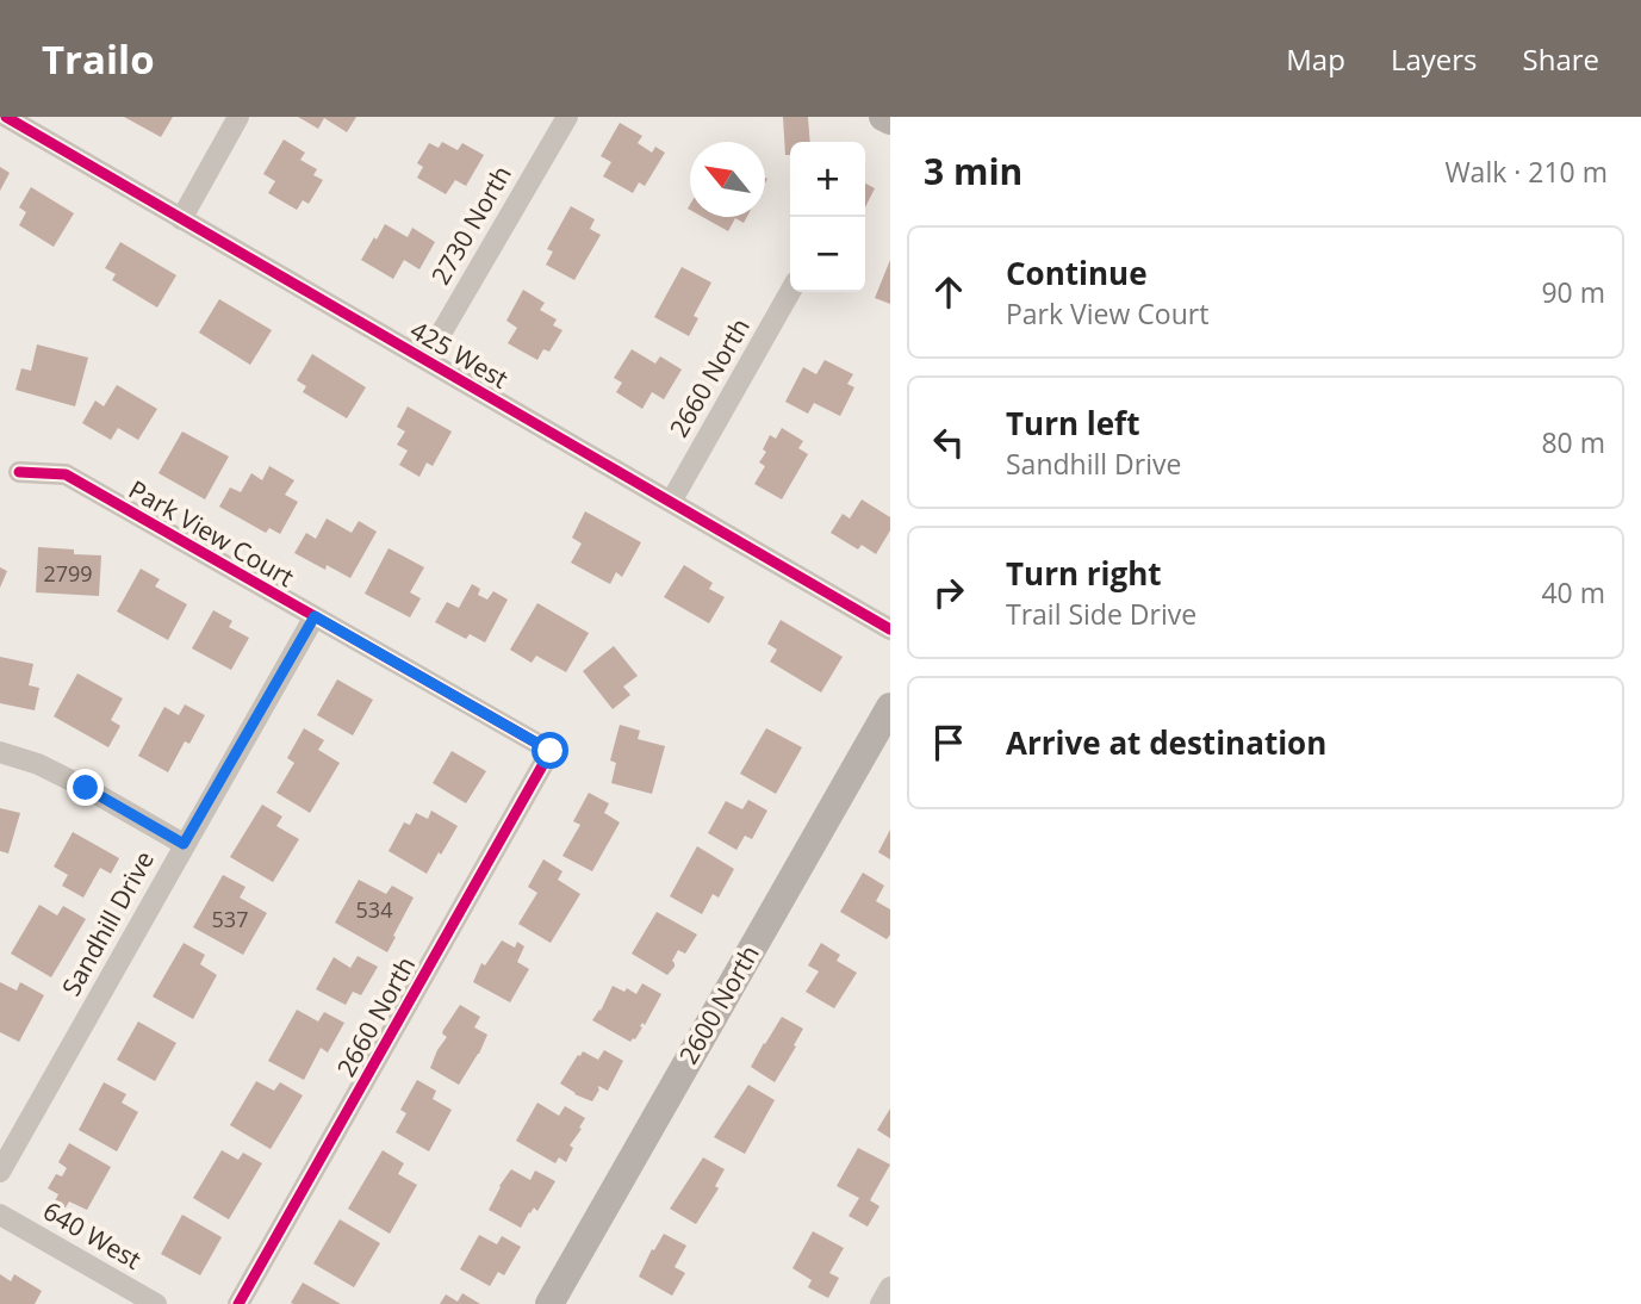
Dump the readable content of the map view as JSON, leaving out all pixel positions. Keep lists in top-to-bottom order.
{
  "streets": {
    "street": [
      "2730 North",
      "425 West",
      "2660 North",
      "Park View Court",
      "Sandhill Drive",
      "2600 North",
      "640 West"
    ]
  },
  "crossings": [
    ["2730 North", "425 West"],
    ["425 West", "2660 North"],
    ["2660 North", "Park View Court"],
    ["Park View Court", "Sandhill Drive"]
  ],
  "house_numbers": ["2799", "534", "537"],
  "north": "top left",
  "page": {
    "header": "Trailo",
    "nav": ["Map", "Layers", "Share"],
    "heading": ["3 min", "Walk · 210 m"],
    "map_buttons": ["+", "−"],
    "list": [
      ["Continue", "Park View Court", "90 m"],
      ["Turn left", "Sandhill Drive", "80 m"],
      ["Turn right", "Trail Side Drive", "40 m"],
      "Arrive at destination"
    ]
  }
}
